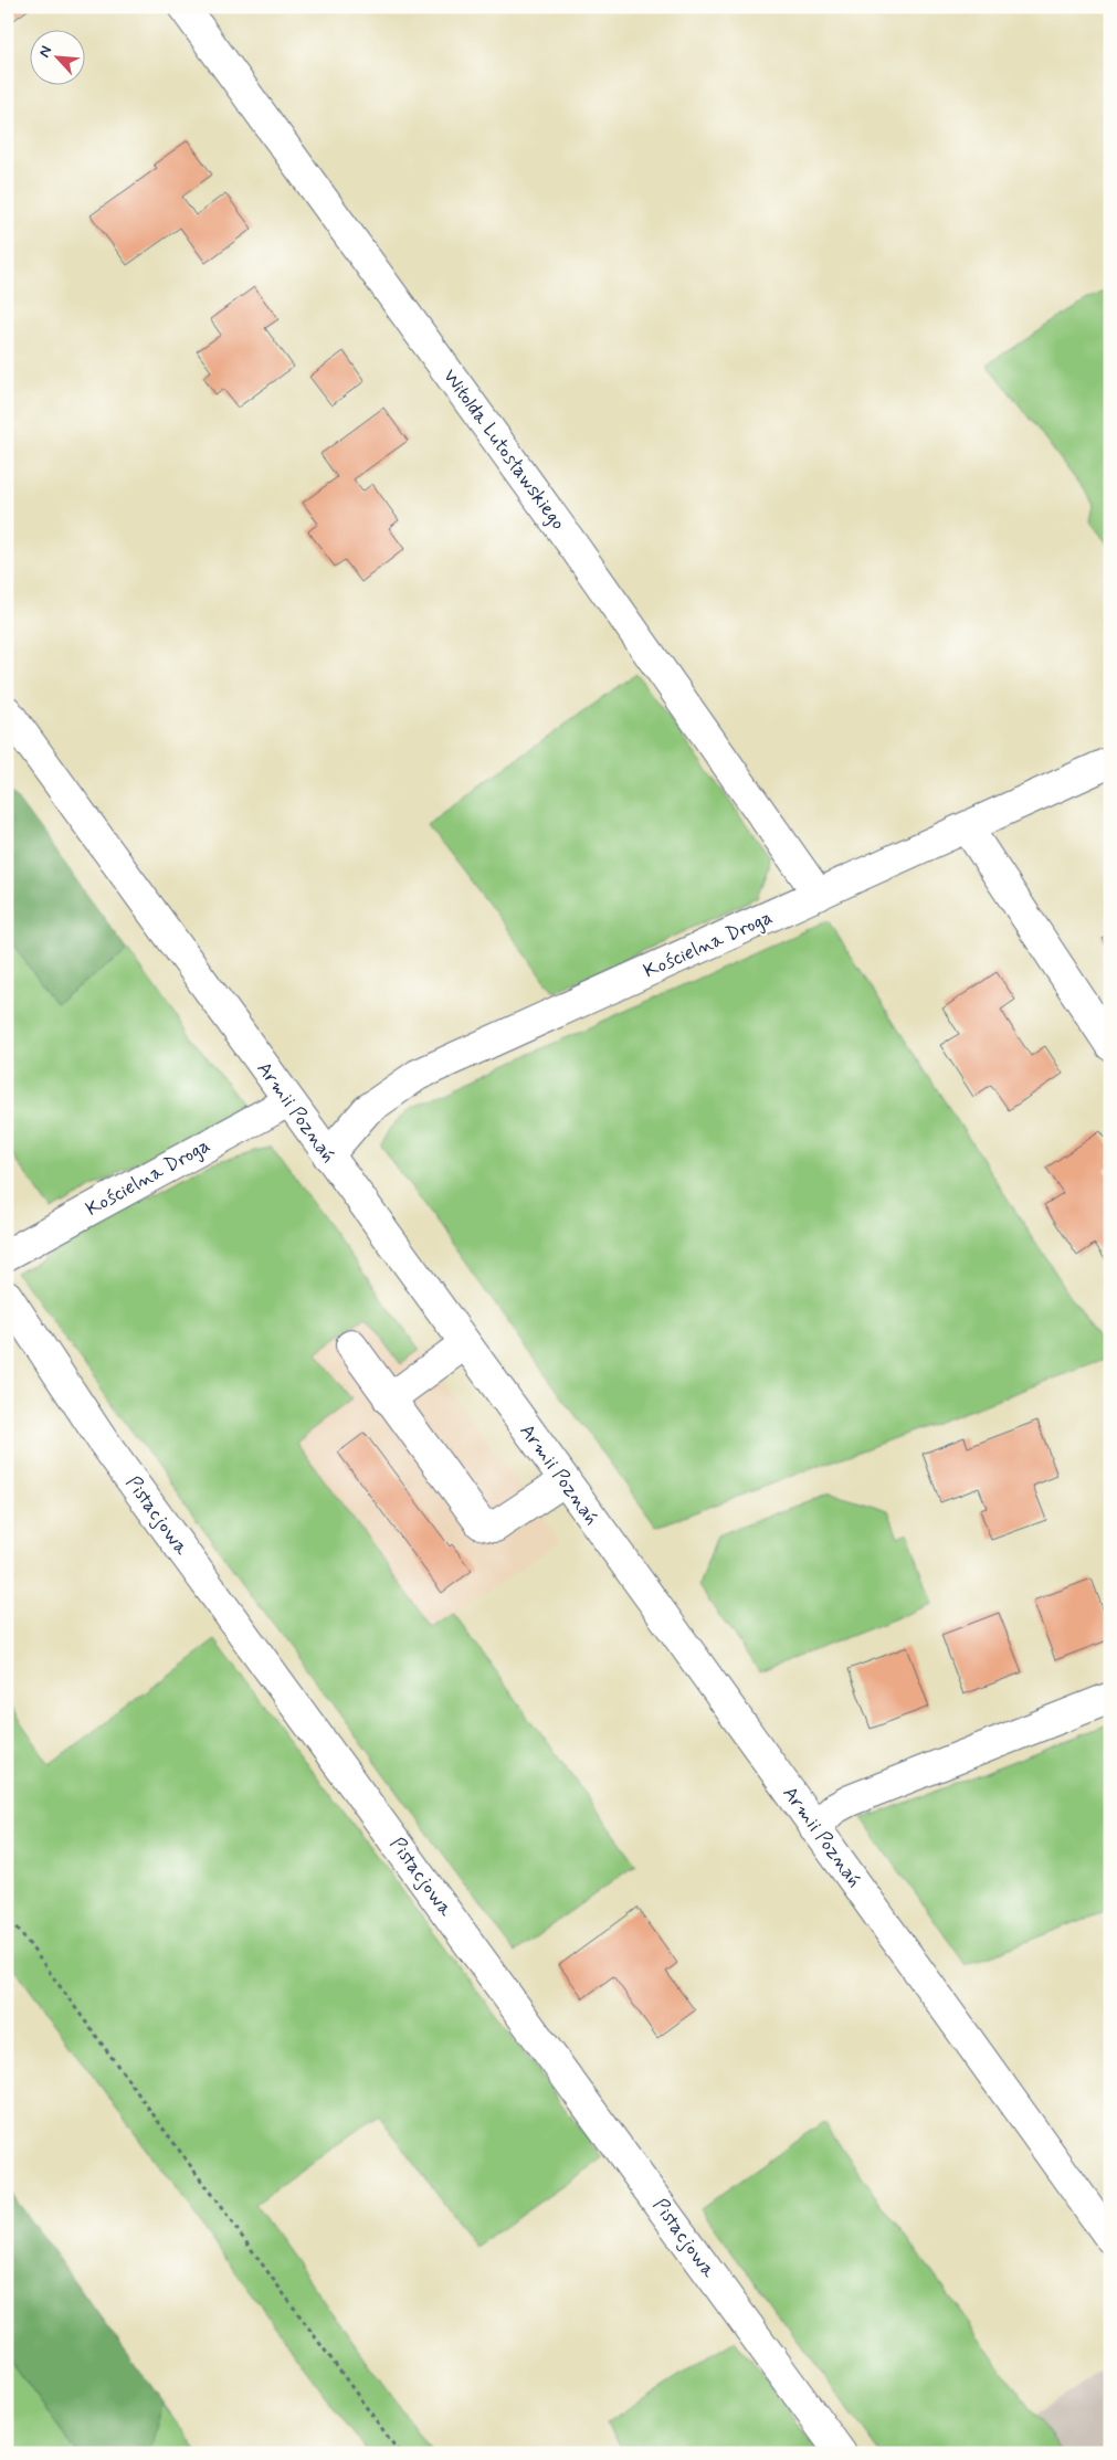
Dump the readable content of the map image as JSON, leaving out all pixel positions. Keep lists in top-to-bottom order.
{
  "streets": {
    "street": [
      "Witolda Lutosławskiego",
      "Kościelna Droga",
      "Armii Poznań",
      "Pistacjowa"
    ]
  },
  "crossings": [
    ["Witolda Lutosławskiego", "Kościelna Droga"],
    ["Kościelna Droga", "Armii Poznań"]
  ],
  "north": "top left"
}
